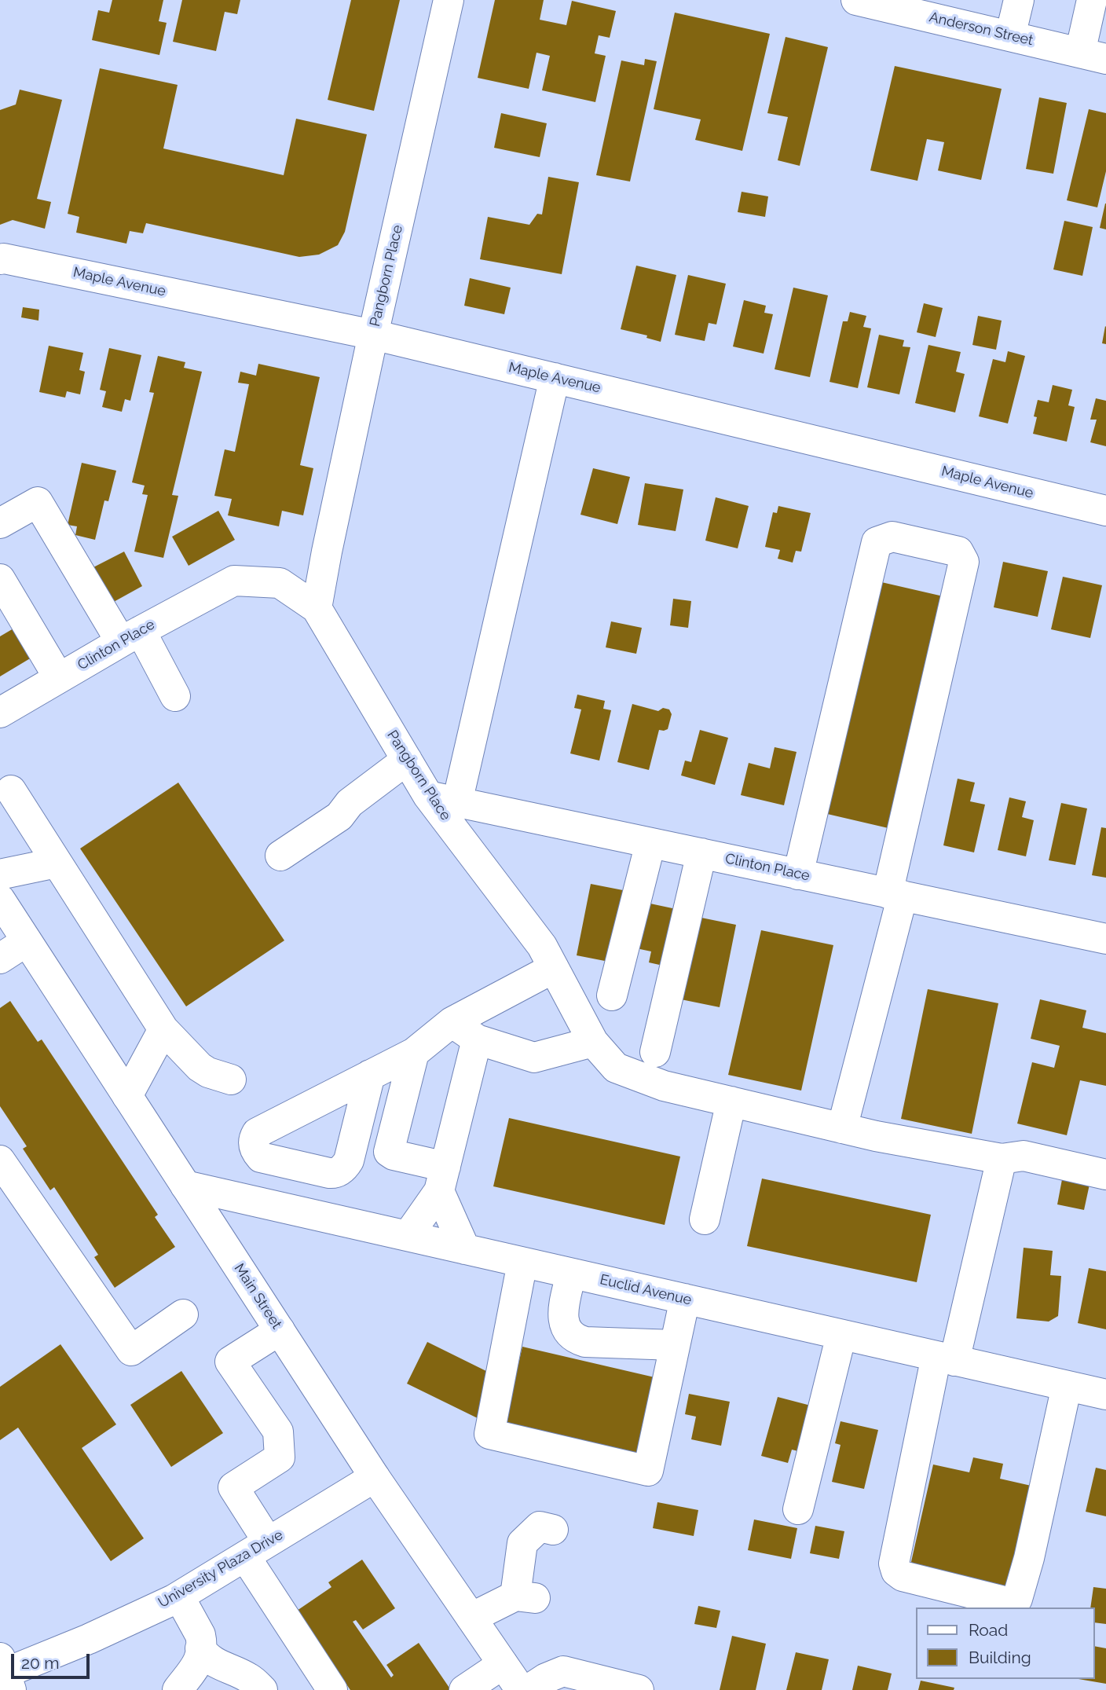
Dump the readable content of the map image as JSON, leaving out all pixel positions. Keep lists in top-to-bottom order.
{
  "streets": {
    "street": [
      "Anderson Street",
      "Pangborn Place",
      "Maple Avenue",
      "Clinton Place",
      "Euclid Avenue",
      "Main Street",
      "University Plaza Drive"
    ]
  },
  "crossings": [
    ["Pangborn Place", "Maple Avenue"],
    ["Pangborn Place", "Clinton Place"],
    ["Euclid Avenue", "Main Street"],
    ["Main Street", "University Plaza Drive"]
  ],
  "legend": ["Road", "Building"],
  "scale_bar": "20 m"
}
